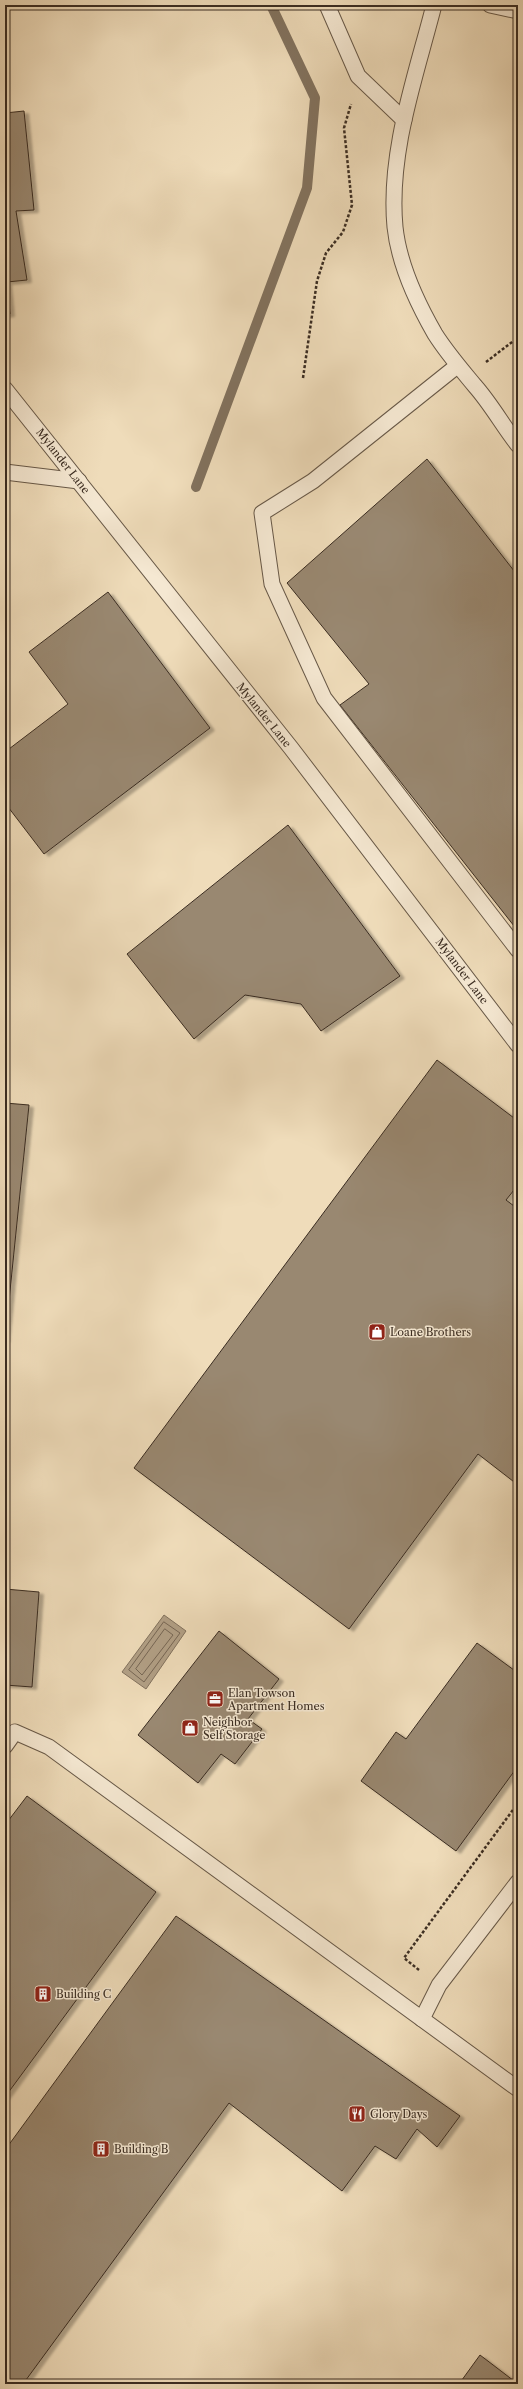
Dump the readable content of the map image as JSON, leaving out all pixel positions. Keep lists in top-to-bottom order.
{
  "streets": {
    "lane": ["Mylander Lane"]
  },
  "places": {
    "shop": ["Loane Brothers", "Neighbor Self Storage"],
    "office": ["Elan Towson Apartment Homes"],
    "building": ["Building C", "Building B"],
    "restaurant": ["Glory Days"]
  }
}
